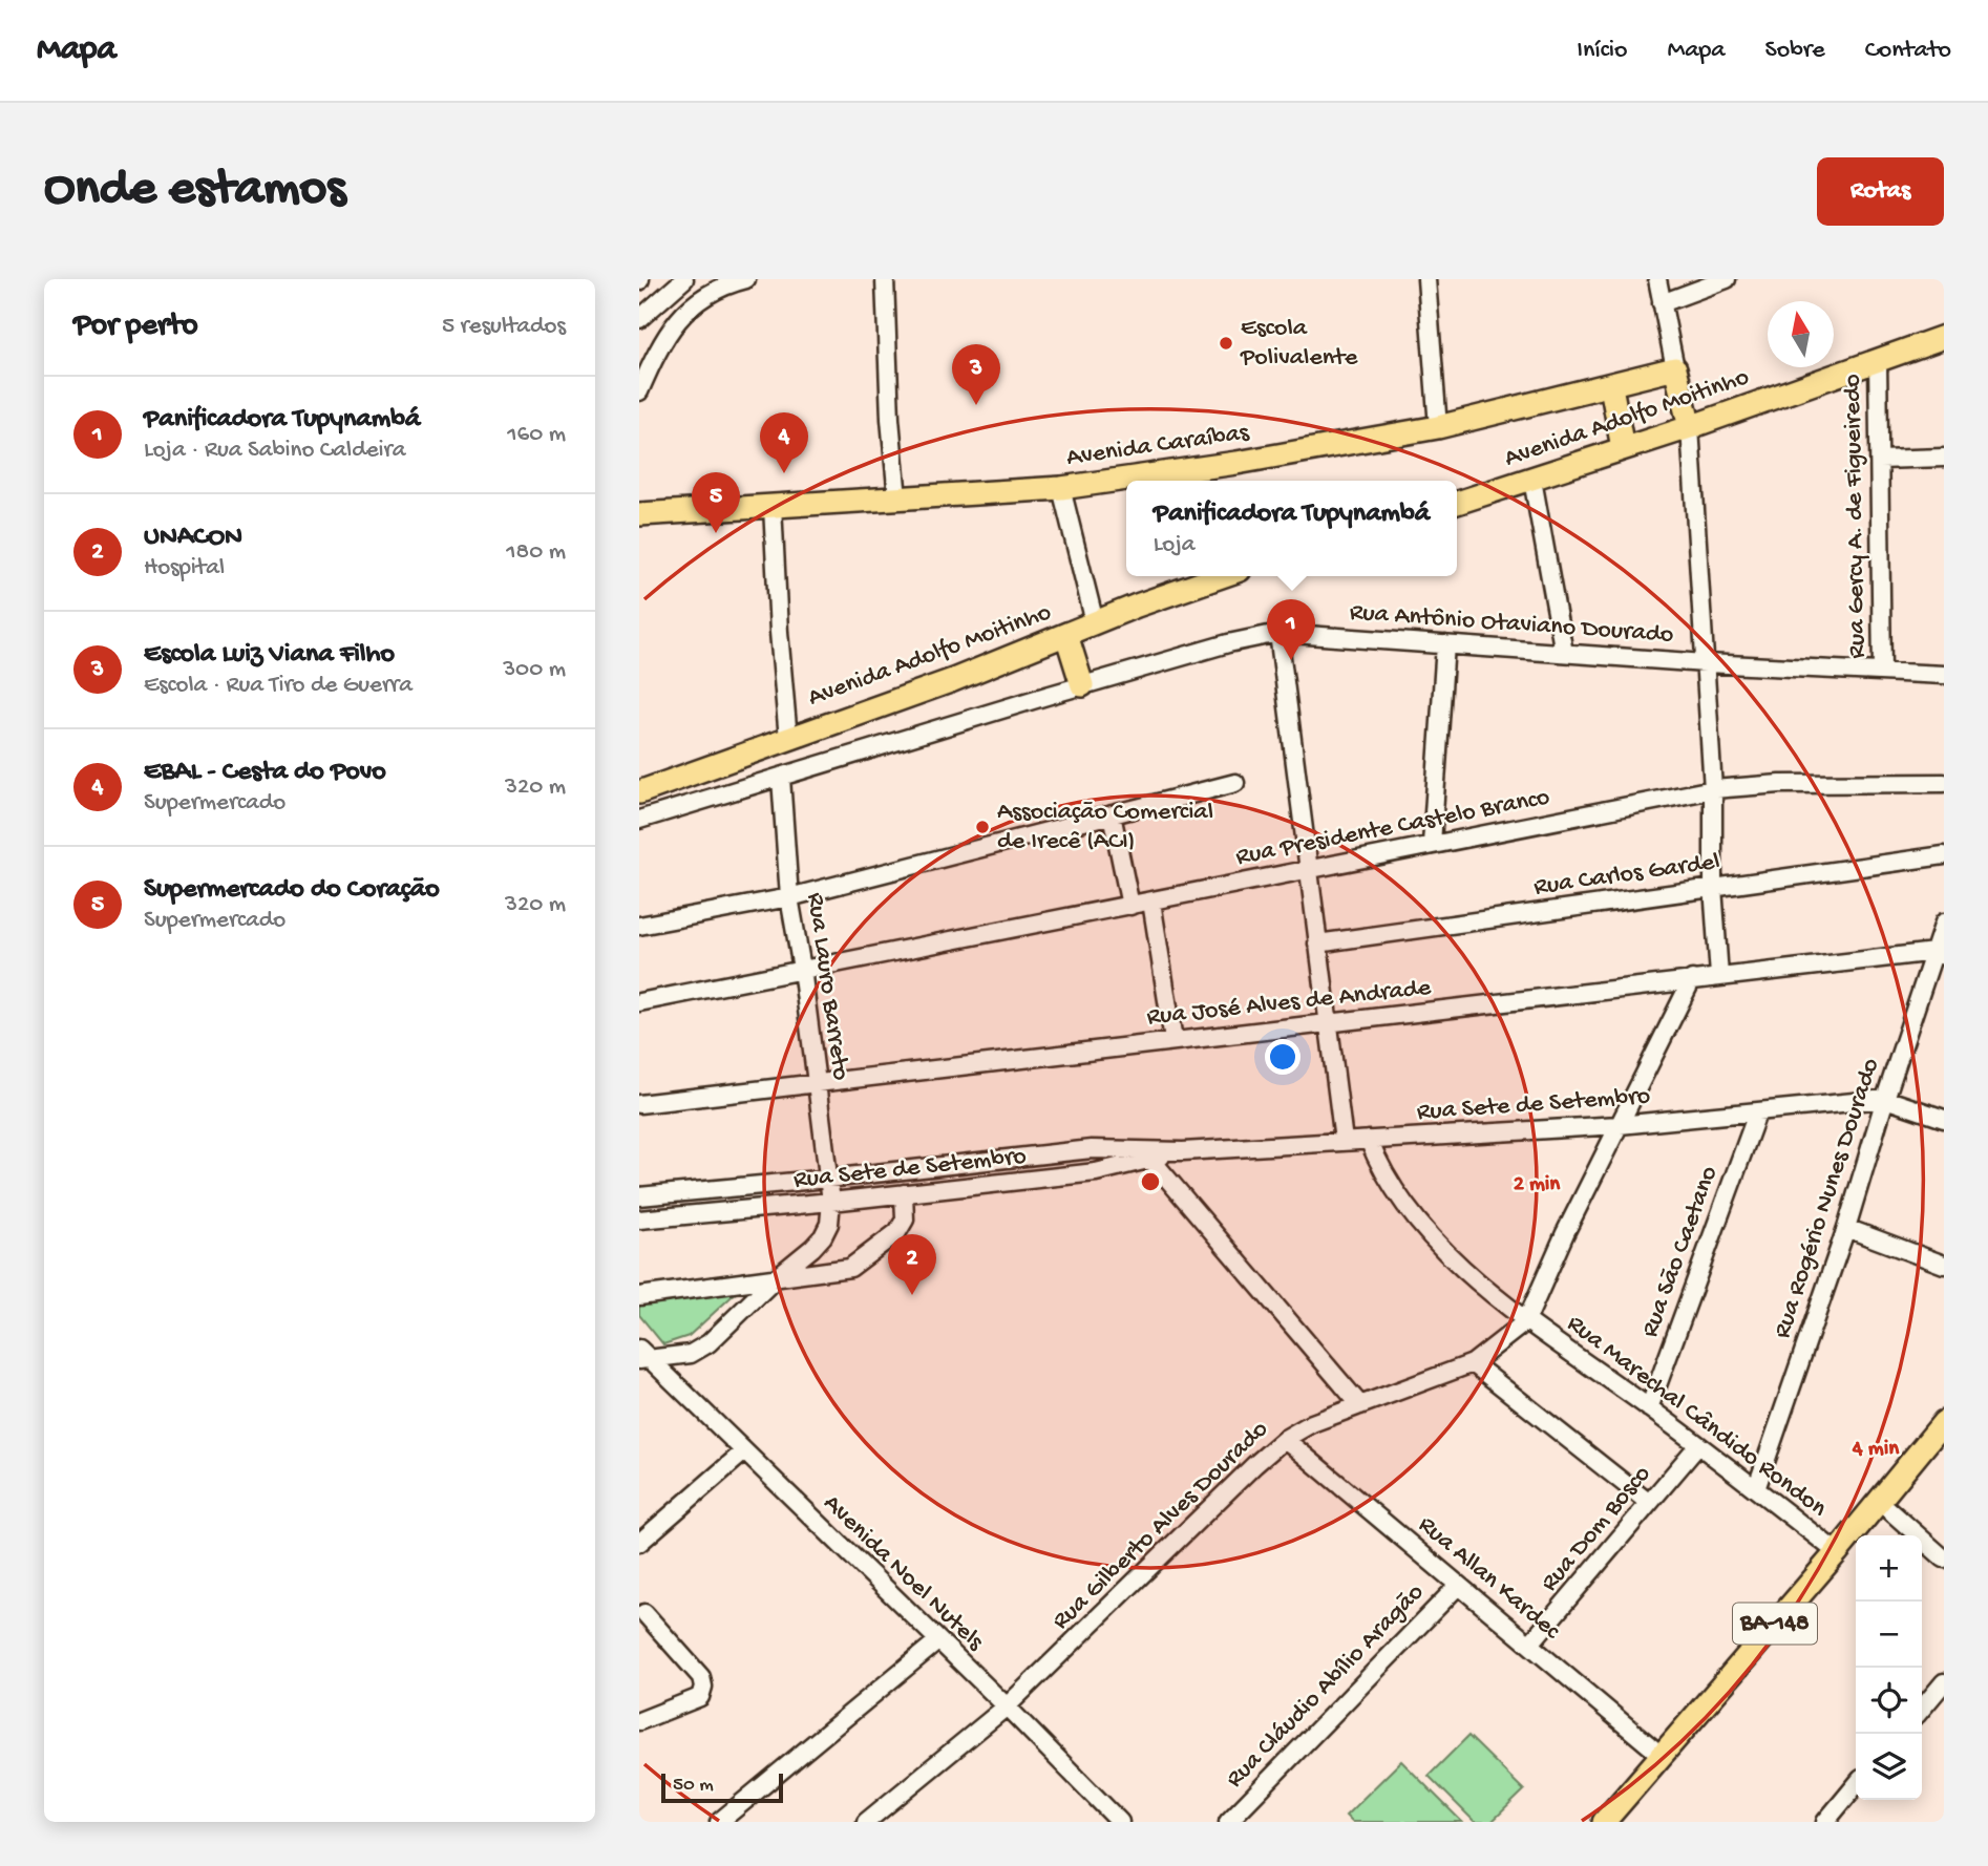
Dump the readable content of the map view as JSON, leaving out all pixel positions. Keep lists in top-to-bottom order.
{
  "streets": {
    "main road": ["Avenida Adolfo Moitinho", "Avenida Caraíbas", "BA-148"],
    "street": [
      "Rua Gercy A. de Figueiredo",
      "Rua Antônio Otaviano Dourado",
      "Rua Presidente Castelo Branco",
      "Rua Carlos Gardel",
      "Rua Lauro Barreto",
      "Rua José Alves de Andrade",
      "Rua Sete de Setembro",
      "Rua Rogério Nunes Dourado",
      "Rua São Caetano",
      "Rua Marechal Cândido Rondon",
      "Rua Gilberto Alves Dourado",
      "Rua Dom Bosco",
      "Avenida Noel Nutels",
      "Rua Allan Kardec",
      "Rua Cláudio Abílio Aragão"
    ]
  },
  "crossings": [
    ["Avenida Adolfo Moitinho", "Rua Gercy A. de Figueiredo"],
    ["Rua Gercy A. de Figueiredo", "Rua Antônio Otaviano Dourado"],
    ["Rua Presidente Castelo Branco", "Rua Lauro Barreto"],
    ["Rua Lauro Barreto", "Rua José Alves de Andrade"],
    ["Rua Lauro Barreto", "Rua Sete de Setembro"],
    ["Rua José Alves de Andrade", "Rua Rogério Nunes Dourado"],
    ["Rua José Alves de Andrade", "Rua Gilberto Alves Dourado"],
    ["Rua Sete de Setembro", "Rua Rogério Nunes Dourado"],
    ["Rua Sete de Setembro", "Rua São Caetano"],
    ["Rua Sete de Setembro", "Rua Marechal Cândido Rondon"],
    ["Rua Sete de Setembro", "Rua Gilberto Alves Dourado"],
    ["Rua Rogério Nunes Dourado", "Rua Marechal Cândido Rondon"],
    ["Rua São Caetano", "Rua Marechal Cândido Rondon"],
    ["Rua Marechal Cândido Rondon", "Rua Gilberto Alves Dourado"],
    ["Rua Marechal Cândido Rondon", "Rua Dom Bosco"],
    ["Rua Marechal Cândido Rondon", "BA-148"],
    ["Rua Gilberto Alves Dourado", "Avenida Noel Nutels"],
    ["Rua Gilberto Alves Dourado", "Rua Allan Kardec"],
    ["Rua Dom Bosco", "Rua Allan Kardec"],
    ["Rua Allan Kardec", "BA-148"],
    ["Rua Allan Kardec", "Rua Cláudio Abílio Aragão"]
  ],
  "places": ["Escola Polivalente", "Associação Comercial de Irecê (ACI)"],
  "scale_bar": "50 m",
  "north": "top",
  "page": {
    "header": "Mapa",
    "nav": [
      "Início",
      "Mapa",
      "Sobre",
      "Contato"
    ],
    "buttons": "Rotas",
    "title": "Onde estamos",
    "heading": ["Por perto", "5 resultados"],
    "pins": [
      "3",
      "4",
      "5",
      "1",
      "2"
    ],
    "list": [
      {
        "mark": "1",
        "name": "Panificadora Tupynambá",
        "note": "Loja · Rua Sabino Caldeira",
        "value": "160 m"
      },
      {
        "mark": "2",
        "name": "UNACON",
        "note": "Hospital",
        "value": "180 m"
      },
      {
        "mark": "3",
        "name": "Escola Luiz Viana Filho",
        "note": "Escola · Rua Tiro de Guerra",
        "value": "300 m"
      },
      {
        "mark": "4",
        "name": "EBAL - Cesta do Povo",
        "note": "Supermercado",
        "value": "320 m"
      },
      {
        "mark": "5",
        "name": "Supermercado do Coração",
        "note": "Supermercado",
        "value": "320 m"
      }
    ],
    "popup": ["Panificadora Tupynambá", "Loja"],
    "map_buttons": ["+", "−"],
    "scale": "50 m"
  },
  "rings": ["2 min", "4 min"]
}
